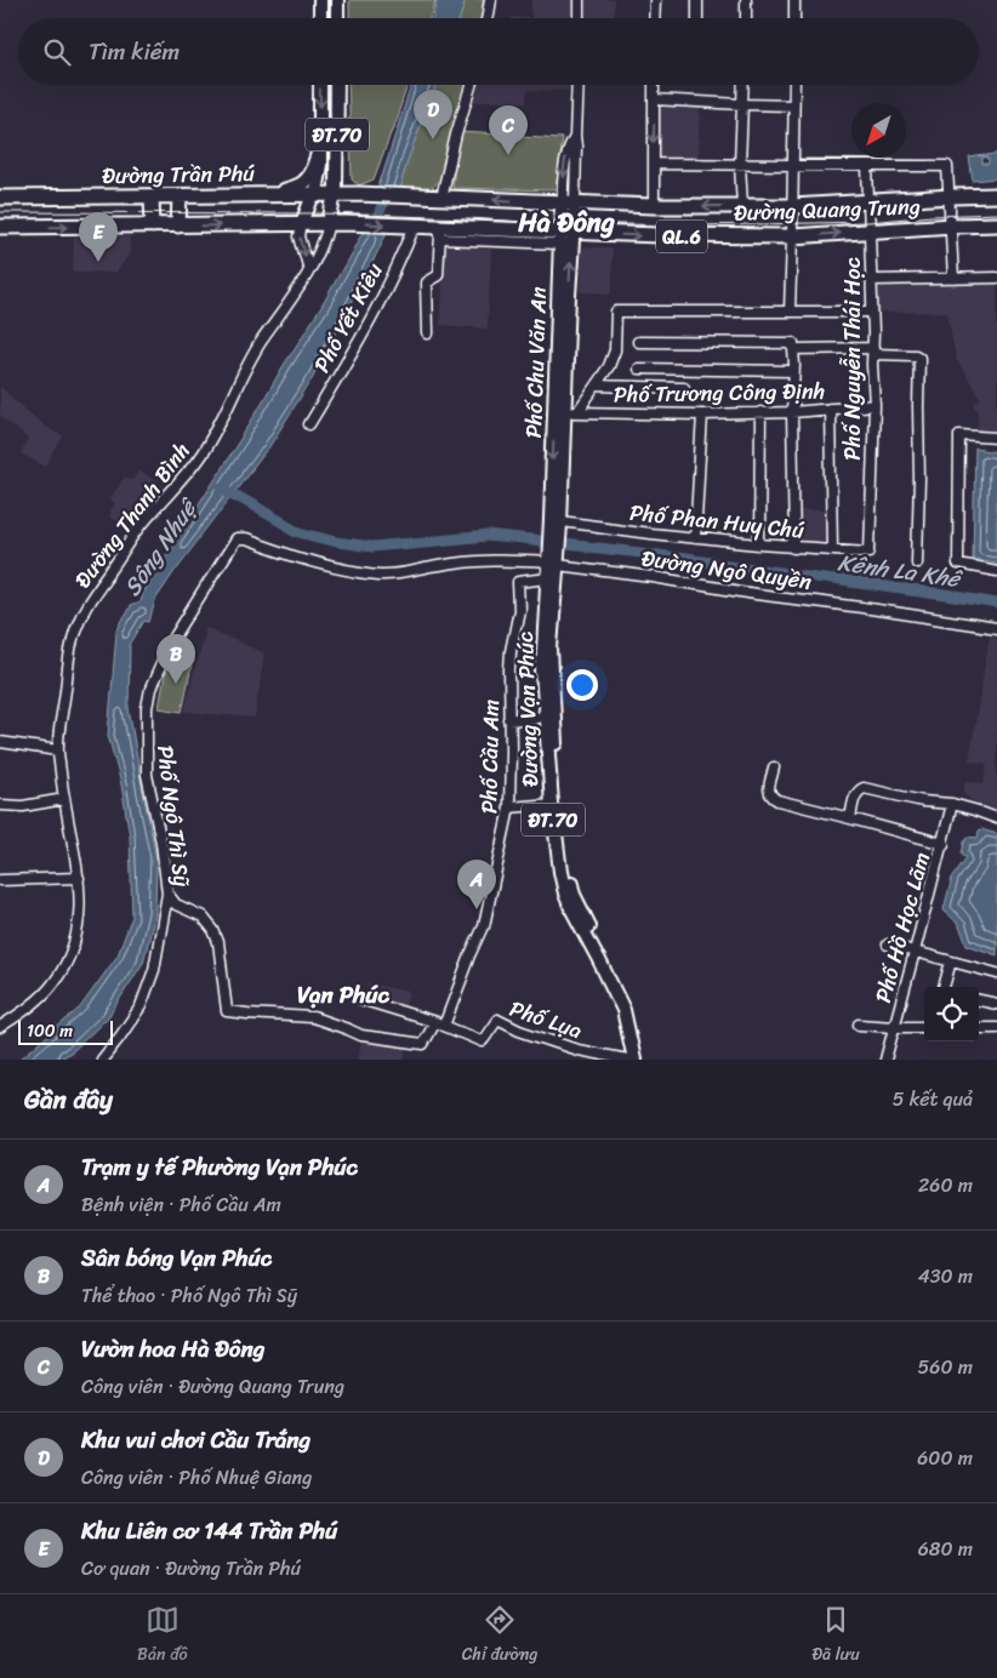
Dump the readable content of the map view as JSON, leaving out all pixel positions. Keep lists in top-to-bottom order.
{
  "streets": {
    "highway": ["Đường Trần Phú", "Đường Quang Trung", "QL.6"],
    "main road": ["ĐT.70", "Phố Chu Văn An", "Đường Vạn Phúc"],
    "street": [
      "Phố Yết Kiêu",
      "Phố Nguyễn Thái Học",
      "Phố Trương Công Định",
      "Đường Thanh Bình",
      "Phố Phan Huy Chú",
      "Đường Ngô Quyền",
      "Phố Cầu Am",
      "Phố Ngô Thì Sỹ",
      "Phố Hồ Học Lãm",
      "Phố Lụa"
    ]
  },
  "crossings": [
    ["ĐT.70", "Đường Trần Phú"],
    ["ĐT.70", "QL.6"],
    ["ĐT.70", "Phố Chu Văn An"],
    ["ĐT.70", "Đường Thanh Bình"],
    ["ĐT.70", "Phố Phan Huy Chú"],
    ["ĐT.70", "Đường Ngô Quyền"],
    ["ĐT.70", "Đường Vạn Phúc"],
    ["ĐT.70", "Phố Ngô Thì Sỹ"],
    ["Đường Trần Phú", "Đường Quang Trung"],
    ["Đường Quang Trung", "QL.6"],
    ["Đường Quang Trung", "Phố Yết Kiêu"],
    ["Đường Quang Trung", "Phố Nguyễn Thái Học"],
    ["Đường Quang Trung", "Phố Chu Văn An"],
    ["QL.6", "Phố Yết Kiêu"],
    ["QL.6", "Đường Thanh Bình"],
    ["Phố Nguyễn Thái Học", "Phố Trương Công Định"],
    ["Phố Nguyễn Thái Học", "Phố Phan Huy Chú"],
    ["Phố Chu Văn An", "Phố Trương Công Định"],
    ["Phố Chu Văn An", "Phố Phan Huy Chú"],
    ["Đường Ngô Quyền", "Đường Vạn Phúc"],
    ["Đường Ngô Quyền", "Phố Ngô Thì Sỹ"],
    ["Đường Vạn Phúc", "Phố Cầu Am"],
    ["Đường Vạn Phúc", "Phố Ngô Thì Sỹ"],
    ["Phố Cầu Am", "Phố Lụa"]
  ],
  "districts": ["Hà Đông", "Vạn Phúc"],
  "water": ["Sông Nhuệ", "Kênh La Khê"],
  "scale_bar": "100 m",
  "north": "bottom left",
  "page": {
    "search": "Tìm kiếm",
    "pins": [
      "D",
      "C",
      "E",
      "B",
      "A"
    ],
    "scale": "100 m",
    "heading": ["Gần đây", "5 kết quả"],
    "list": [
      {
        "mark": "A",
        "name": "Trạm y tế Phường Vạn Phúc",
        "note": "Bệnh viện · Phố Cầu Am",
        "value": "260 m"
      },
      {
        "mark": "B",
        "name": "Sân bóng Vạn Phúc",
        "note": "Thể thao · Phố Ngô Thì Sỹ",
        "value": "430 m"
      },
      {
        "mark": "C",
        "name": "Vườn hoa Hà Đông",
        "note": "Công viên · Đường Quang Trung",
        "value": "560 m"
      },
      {
        "mark": "D",
        "name": "Khu vui chơi Cầu Trắng",
        "note": "Công viên · Phố Nhuệ Giang",
        "value": "600 m"
      },
      {
        "mark": "E",
        "name": "Khu Liên cơ 144 Trần Phú",
        "note": "Cơ quan · Đường Trần Phú",
        "value": "680 m"
      }
    ],
    "nav": ["Bản đồ", "Chỉ đường", "Đã lưu"]
  }
}
